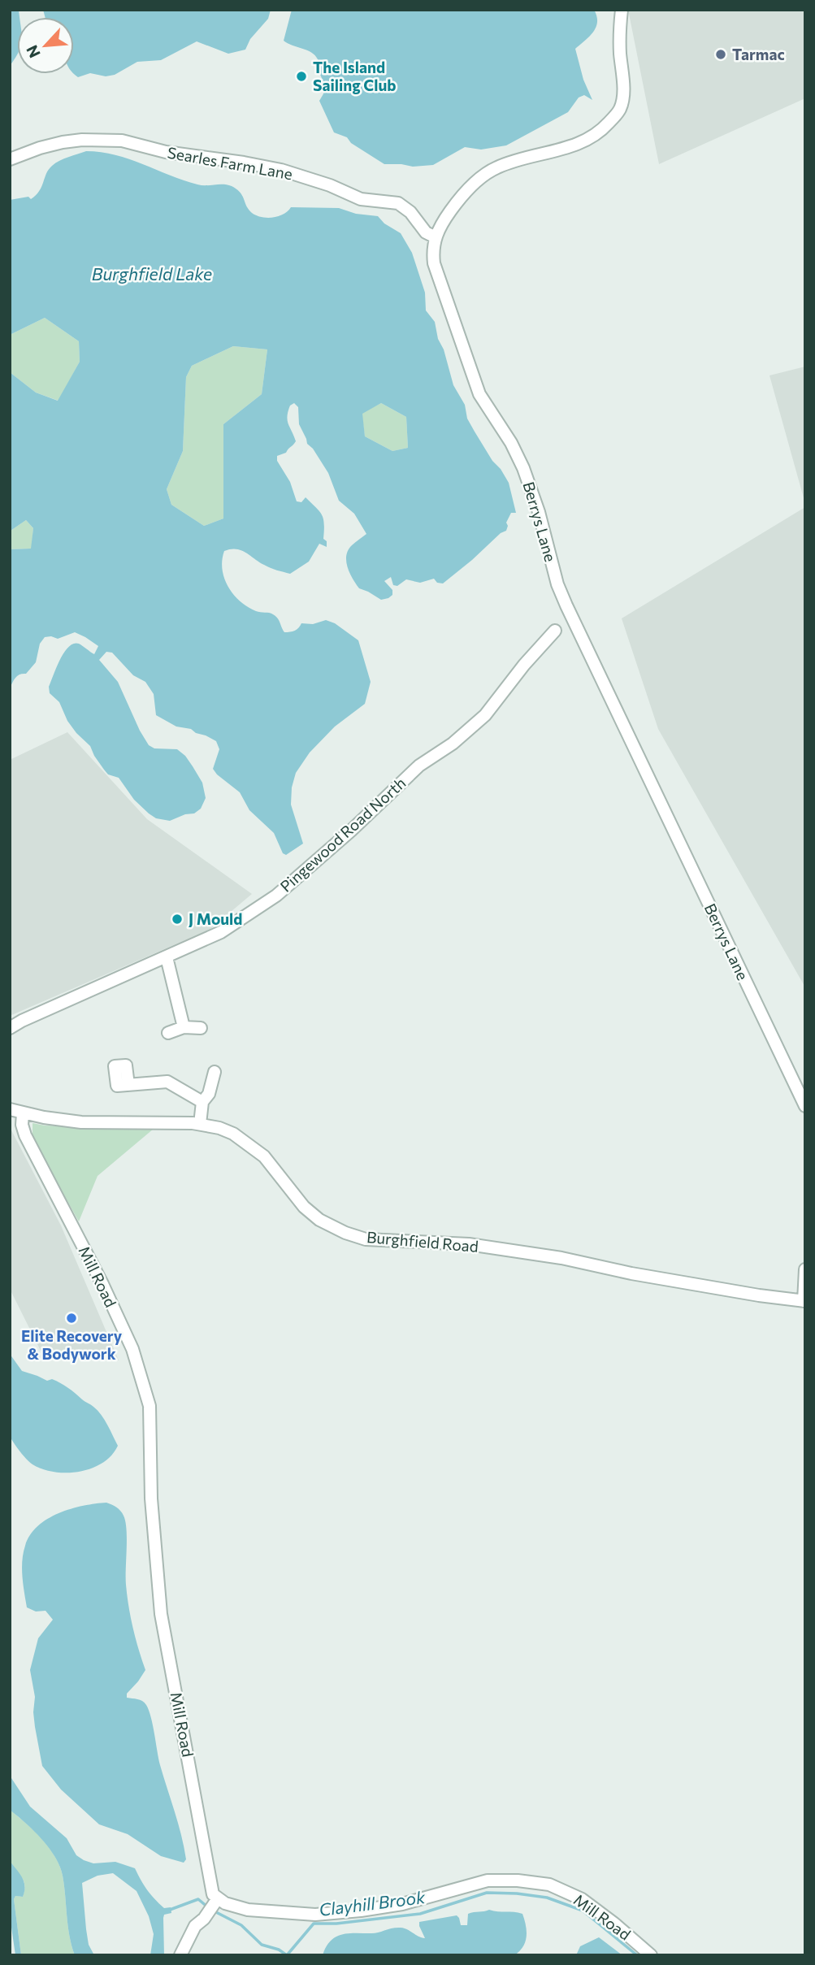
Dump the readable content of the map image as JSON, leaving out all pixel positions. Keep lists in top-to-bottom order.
{
  "streets": {
    "street": [
      "Searles Farm Lane",
      "Berrys Lane",
      "Pingewood Road North",
      "Burghfield Road",
      "Mill Road"
    ]
  },
  "crossings": [
    ["Searles Farm Lane", "Berrys Lane"],
    ["Burghfield Road", "Mill Road"]
  ],
  "water": ["Burghfield Lake", "Clayhill Brook"],
  "places": [
    "Tarmac",
    "The Island Sailing Club",
    "J Mould",
    "Elite Recovery & Bodywork"
  ],
  "north": "bottom left"
}
